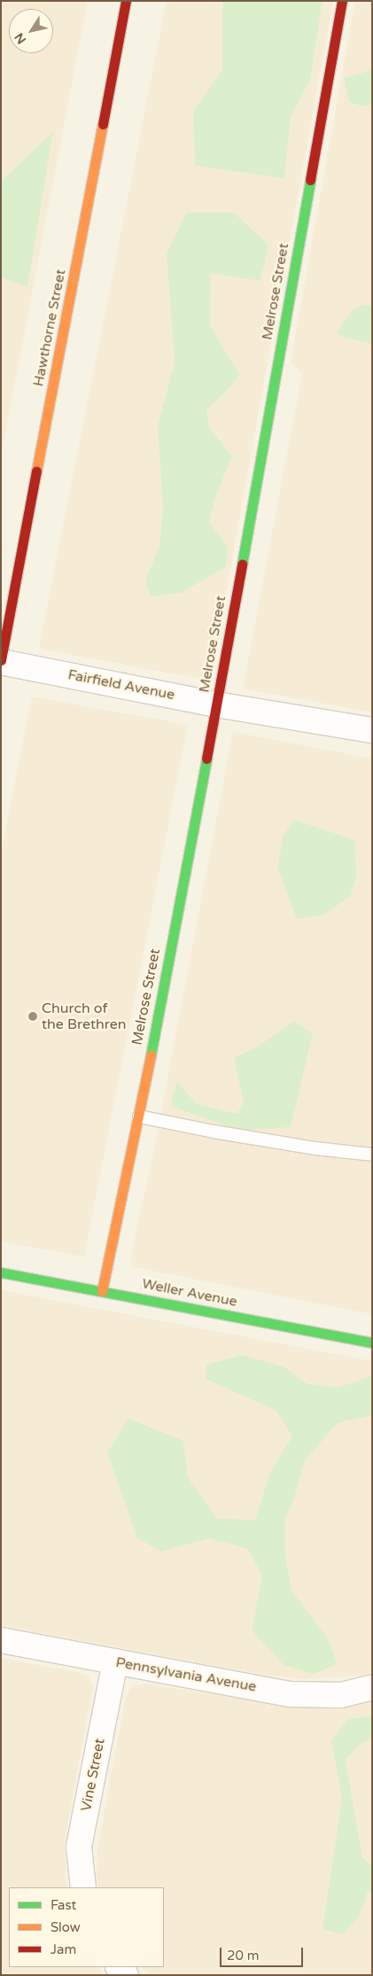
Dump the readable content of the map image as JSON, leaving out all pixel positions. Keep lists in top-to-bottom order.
{
  "streets": {
    "street": [
      "Melrose Street",
      "Hawthorne Street",
      "Fairfield Avenue",
      "Weller Avenue",
      "Pennsylvania Avenue",
      "Vine Street"
    ]
  },
  "crossings": [
    ["Melrose Street", "Fairfield Avenue"],
    ["Melrose Street", "Weller Avenue"],
    ["Hawthorne Street", "Fairfield Avenue"],
    ["Pennsylvania Avenue", "Vine Street"]
  ],
  "places": ["Church of the Brethren"],
  "legend": ["Fast", "Slow", "Jam"],
  "scale_bar": "20 m",
  "north": "bottom left"
}
